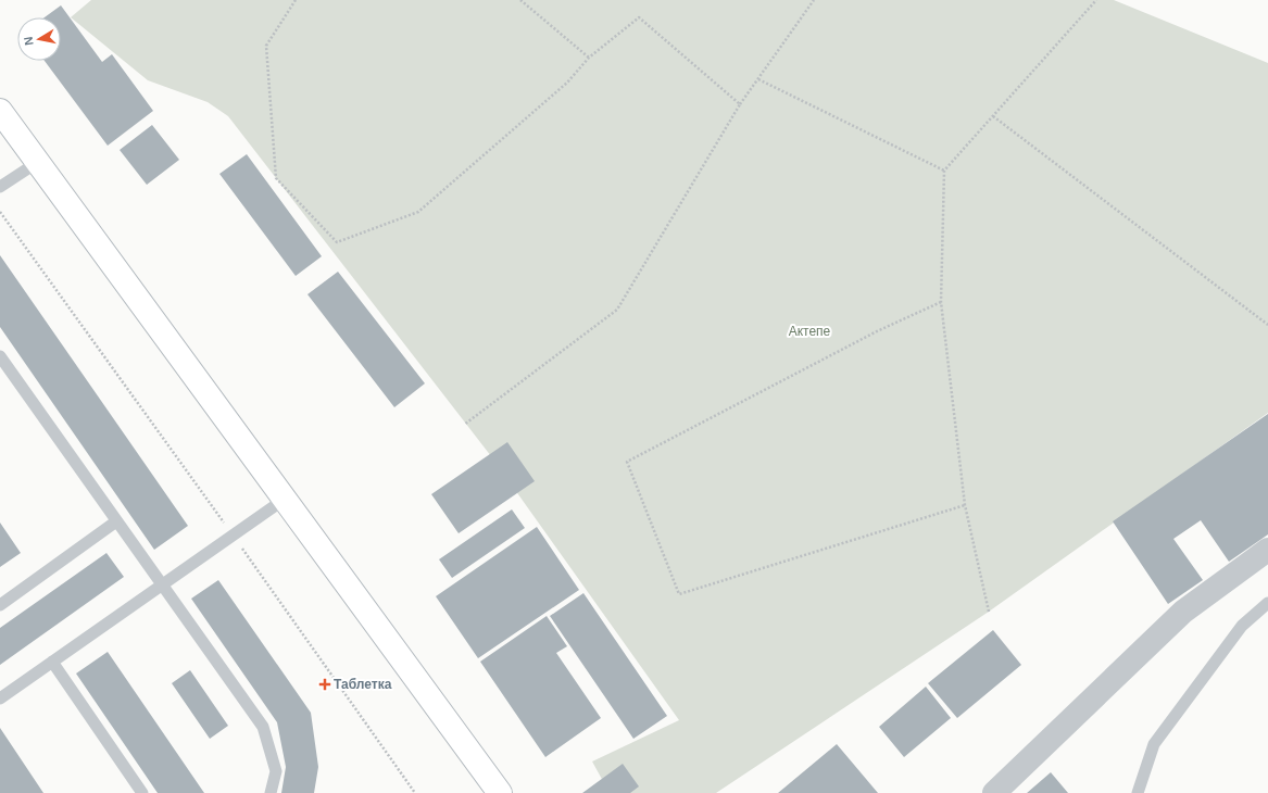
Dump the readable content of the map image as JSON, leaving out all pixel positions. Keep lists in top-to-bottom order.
{
  "parks": ["Актепе"],
  "places": {
    "health": ["Таблетка"]
  },
  "north": "left"
}
